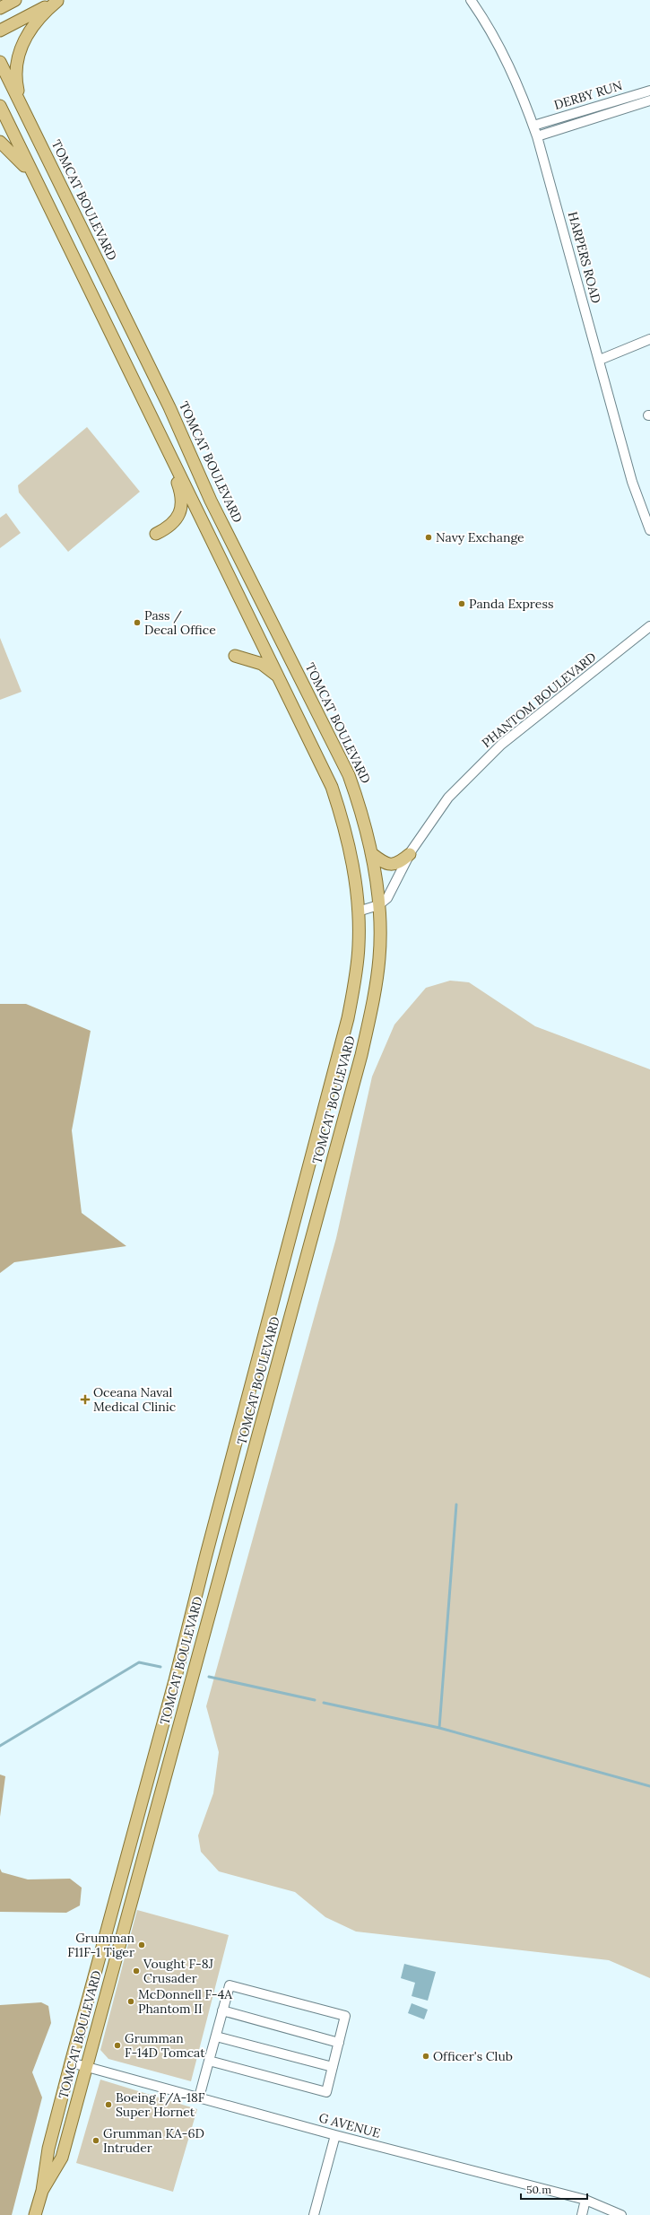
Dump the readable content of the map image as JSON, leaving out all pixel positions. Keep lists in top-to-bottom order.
{
  "streets": {
    "main road": ["TOMCAT BOULEVARD"],
    "street": [
      "DERBY RUN",
      "HARPERS ROAD",
      "PHANTOM BOULEVARD",
      "G AVENUE"
    ]
  },
  "crossings": [
    ["DERBY RUN", "HARPERS ROAD"],
    ["TOMCAT BOULEVARD", "PHANTOM BOULEVARD"],
    ["TOMCAT BOULEVARD", "G AVENUE"]
  ],
  "places": {
    "other": [
      "Navy Exchange",
      "Panda Express",
      "Pass / Decal Office",
      "Grumman F11F-1 Tiger",
      "Vought F-8J Crusader",
      "McDonnell F-4A Phantom II",
      "Grumman F-14D Tomcat",
      "Officer's Club",
      "Boeing F/A-18F Super Hornet",
      "Grumman KA-6D Intruder"
    ],
    "health": ["Oceana Naval Medical Clinic"]
  },
  "scale_bar": "50 m"
}
